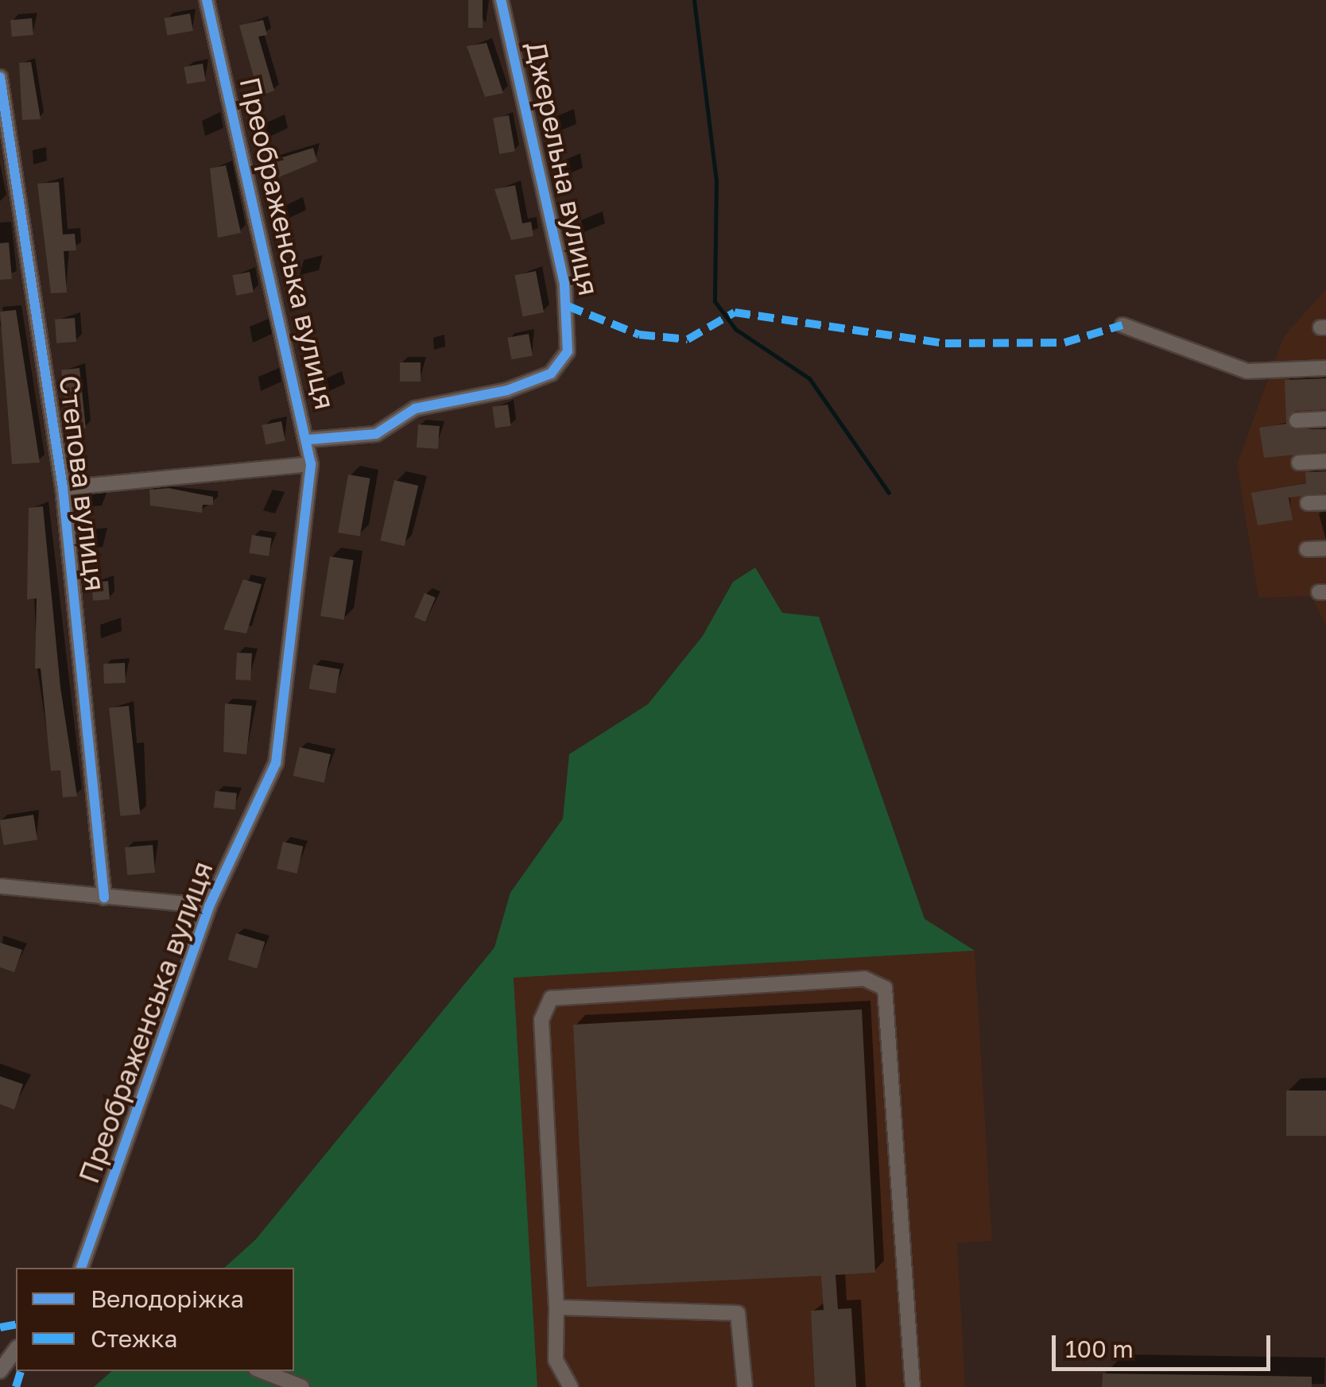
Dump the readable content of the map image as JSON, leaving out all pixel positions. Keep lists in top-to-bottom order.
{
  "streets": {
    "street": ["Джерельна вулиця", "Преображенська вулиця", "Степова вулиця"]
  },
  "crossings": [
    ["Джерельна вулиця", "Преображенська вулиця"]
  ],
  "legend": ["Велодоріжка", "Стежка"],
  "scale_bar": "100 m"
}
